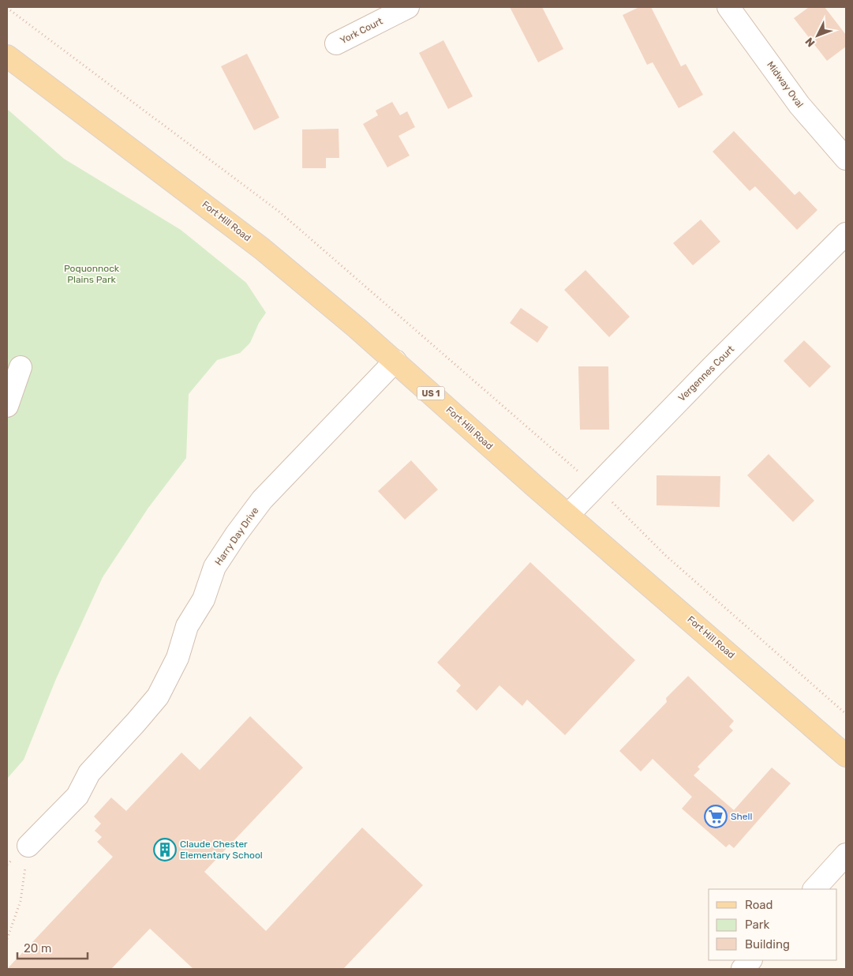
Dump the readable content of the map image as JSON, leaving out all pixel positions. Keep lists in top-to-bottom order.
{
  "streets": {
    "main road": ["Fort Hill Road", "US 1"],
    "street": [
      "York Court",
      "Midway Oval",
      "Vergennes Court",
      "Harry Day Drive"
    ]
  },
  "crossings": [
    ["Fort Hill Road", "Vergennes Court"],
    ["Fort Hill Road", "Harry Day Drive"]
  ],
  "parks": ["Poquonnock Plains Park"],
  "places": {
    "supermarket": ["Shell"],
    "building": ["Claude Chester Elementary School"]
  },
  "legend": ["Road", "Park", "Building"],
  "scale_bar": "20 m",
  "north": "bottom left"
}
